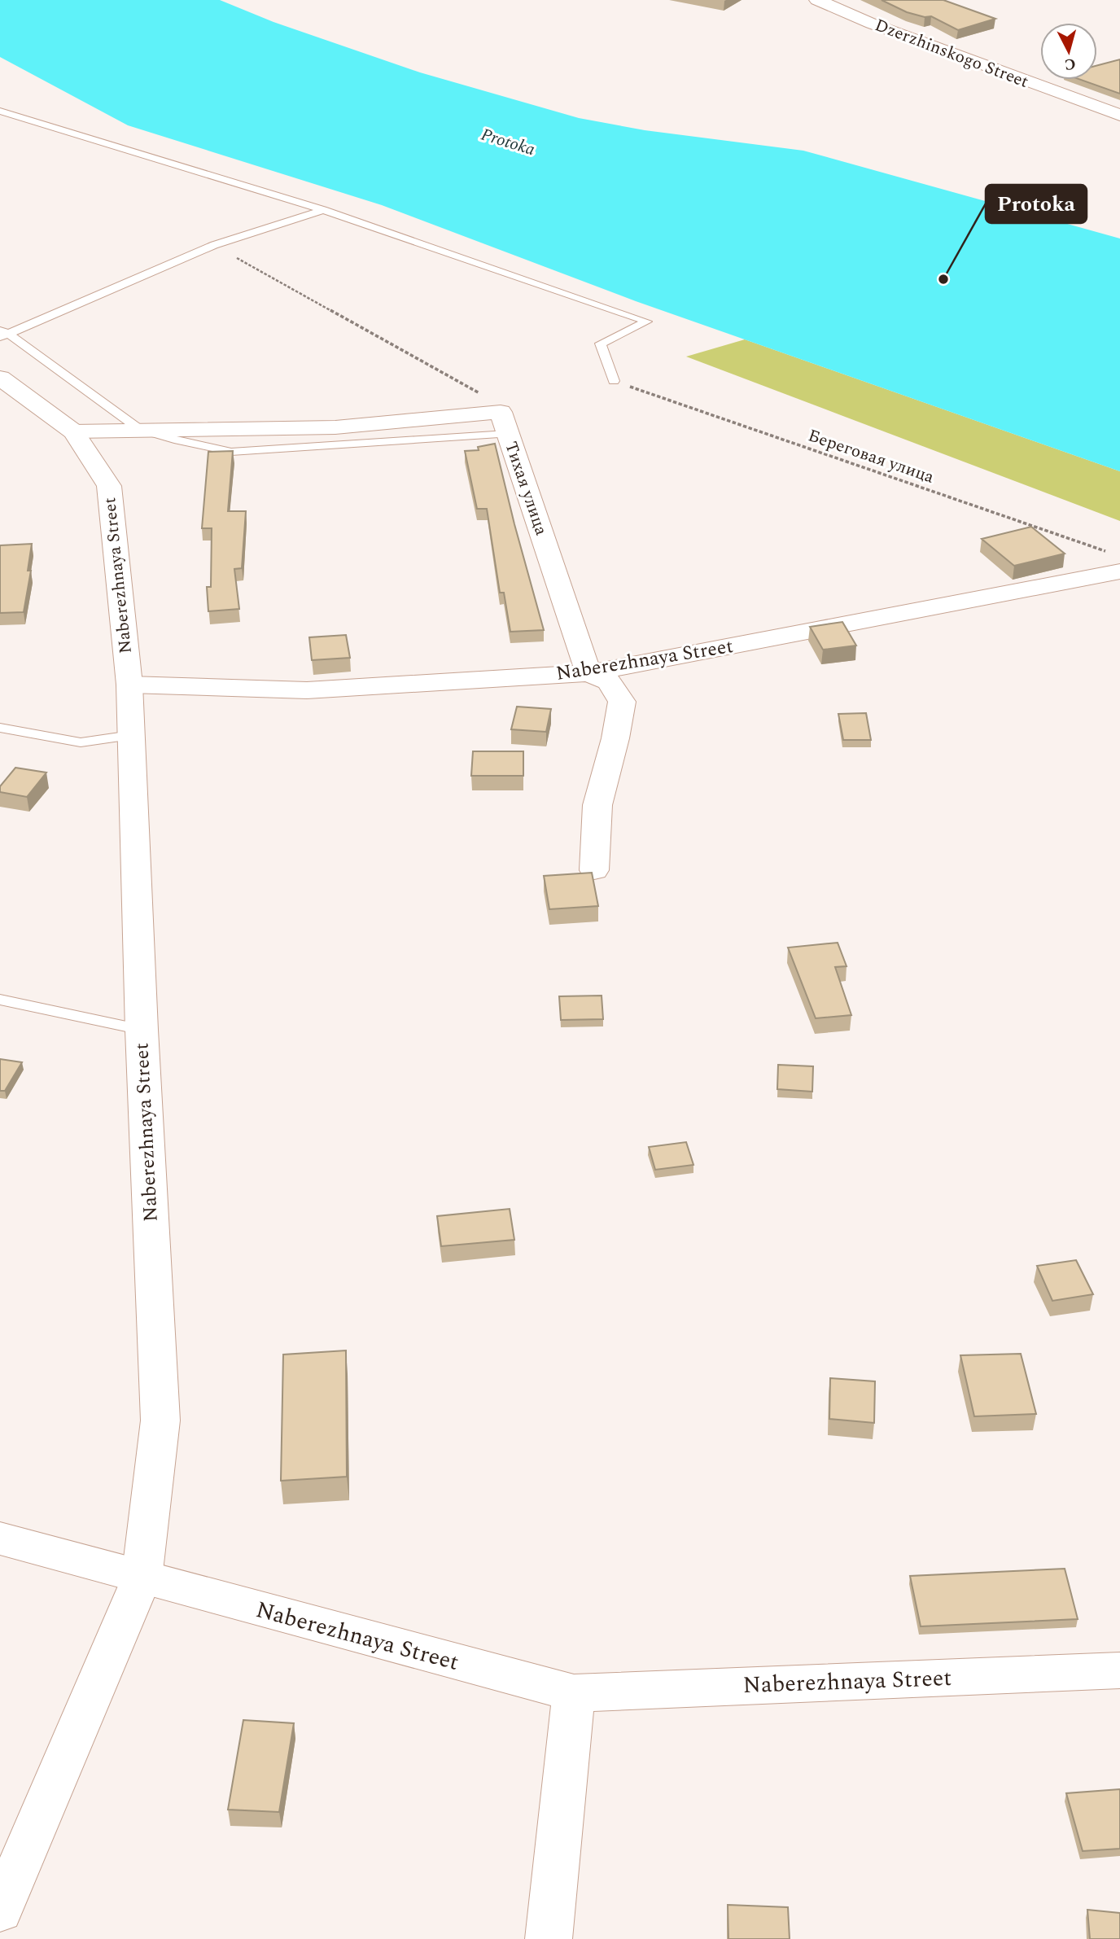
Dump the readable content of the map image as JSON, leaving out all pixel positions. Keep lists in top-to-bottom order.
{
  "streets": {
    "street": ["Dzerzhinskogo Street", "Тихая улица", "Naberezhnaya Street"],
    "path": ["Береговая улица"]
  },
  "crossings": [
    ["Береговая улица", "Naberezhnaya Street"],
    ["Тихая улица", "Naberezhnaya Street"]
  ],
  "water": ["Protoka"],
  "places": ["Protoka"],
  "north": "bottom"
}
